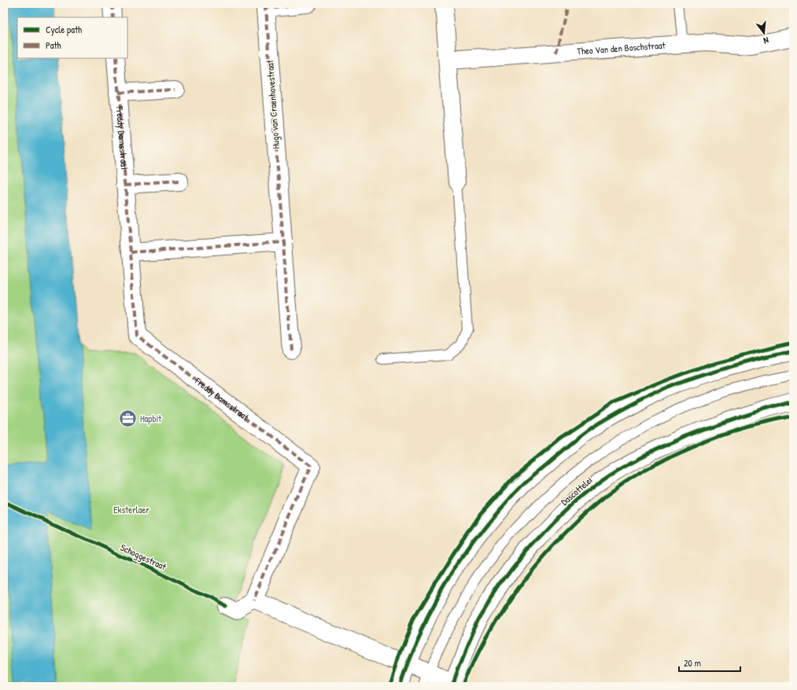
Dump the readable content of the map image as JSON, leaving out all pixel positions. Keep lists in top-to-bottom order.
{
  "streets": {
    "street": [
      "Theo Van den Boschstraat",
      "Hugo van Craenhovestraat",
      "Freddy Damsstraat",
      "Dascottelei"
    ],
    "cycle path": ["Schoggestraat"]
  },
  "parks": ["Eksterlaer"],
  "places": {
    "office": ["Hapbit"]
  },
  "legend": ["Cycle path", "Path"],
  "scale_bar": "20 m",
  "north": "bottom"
}
